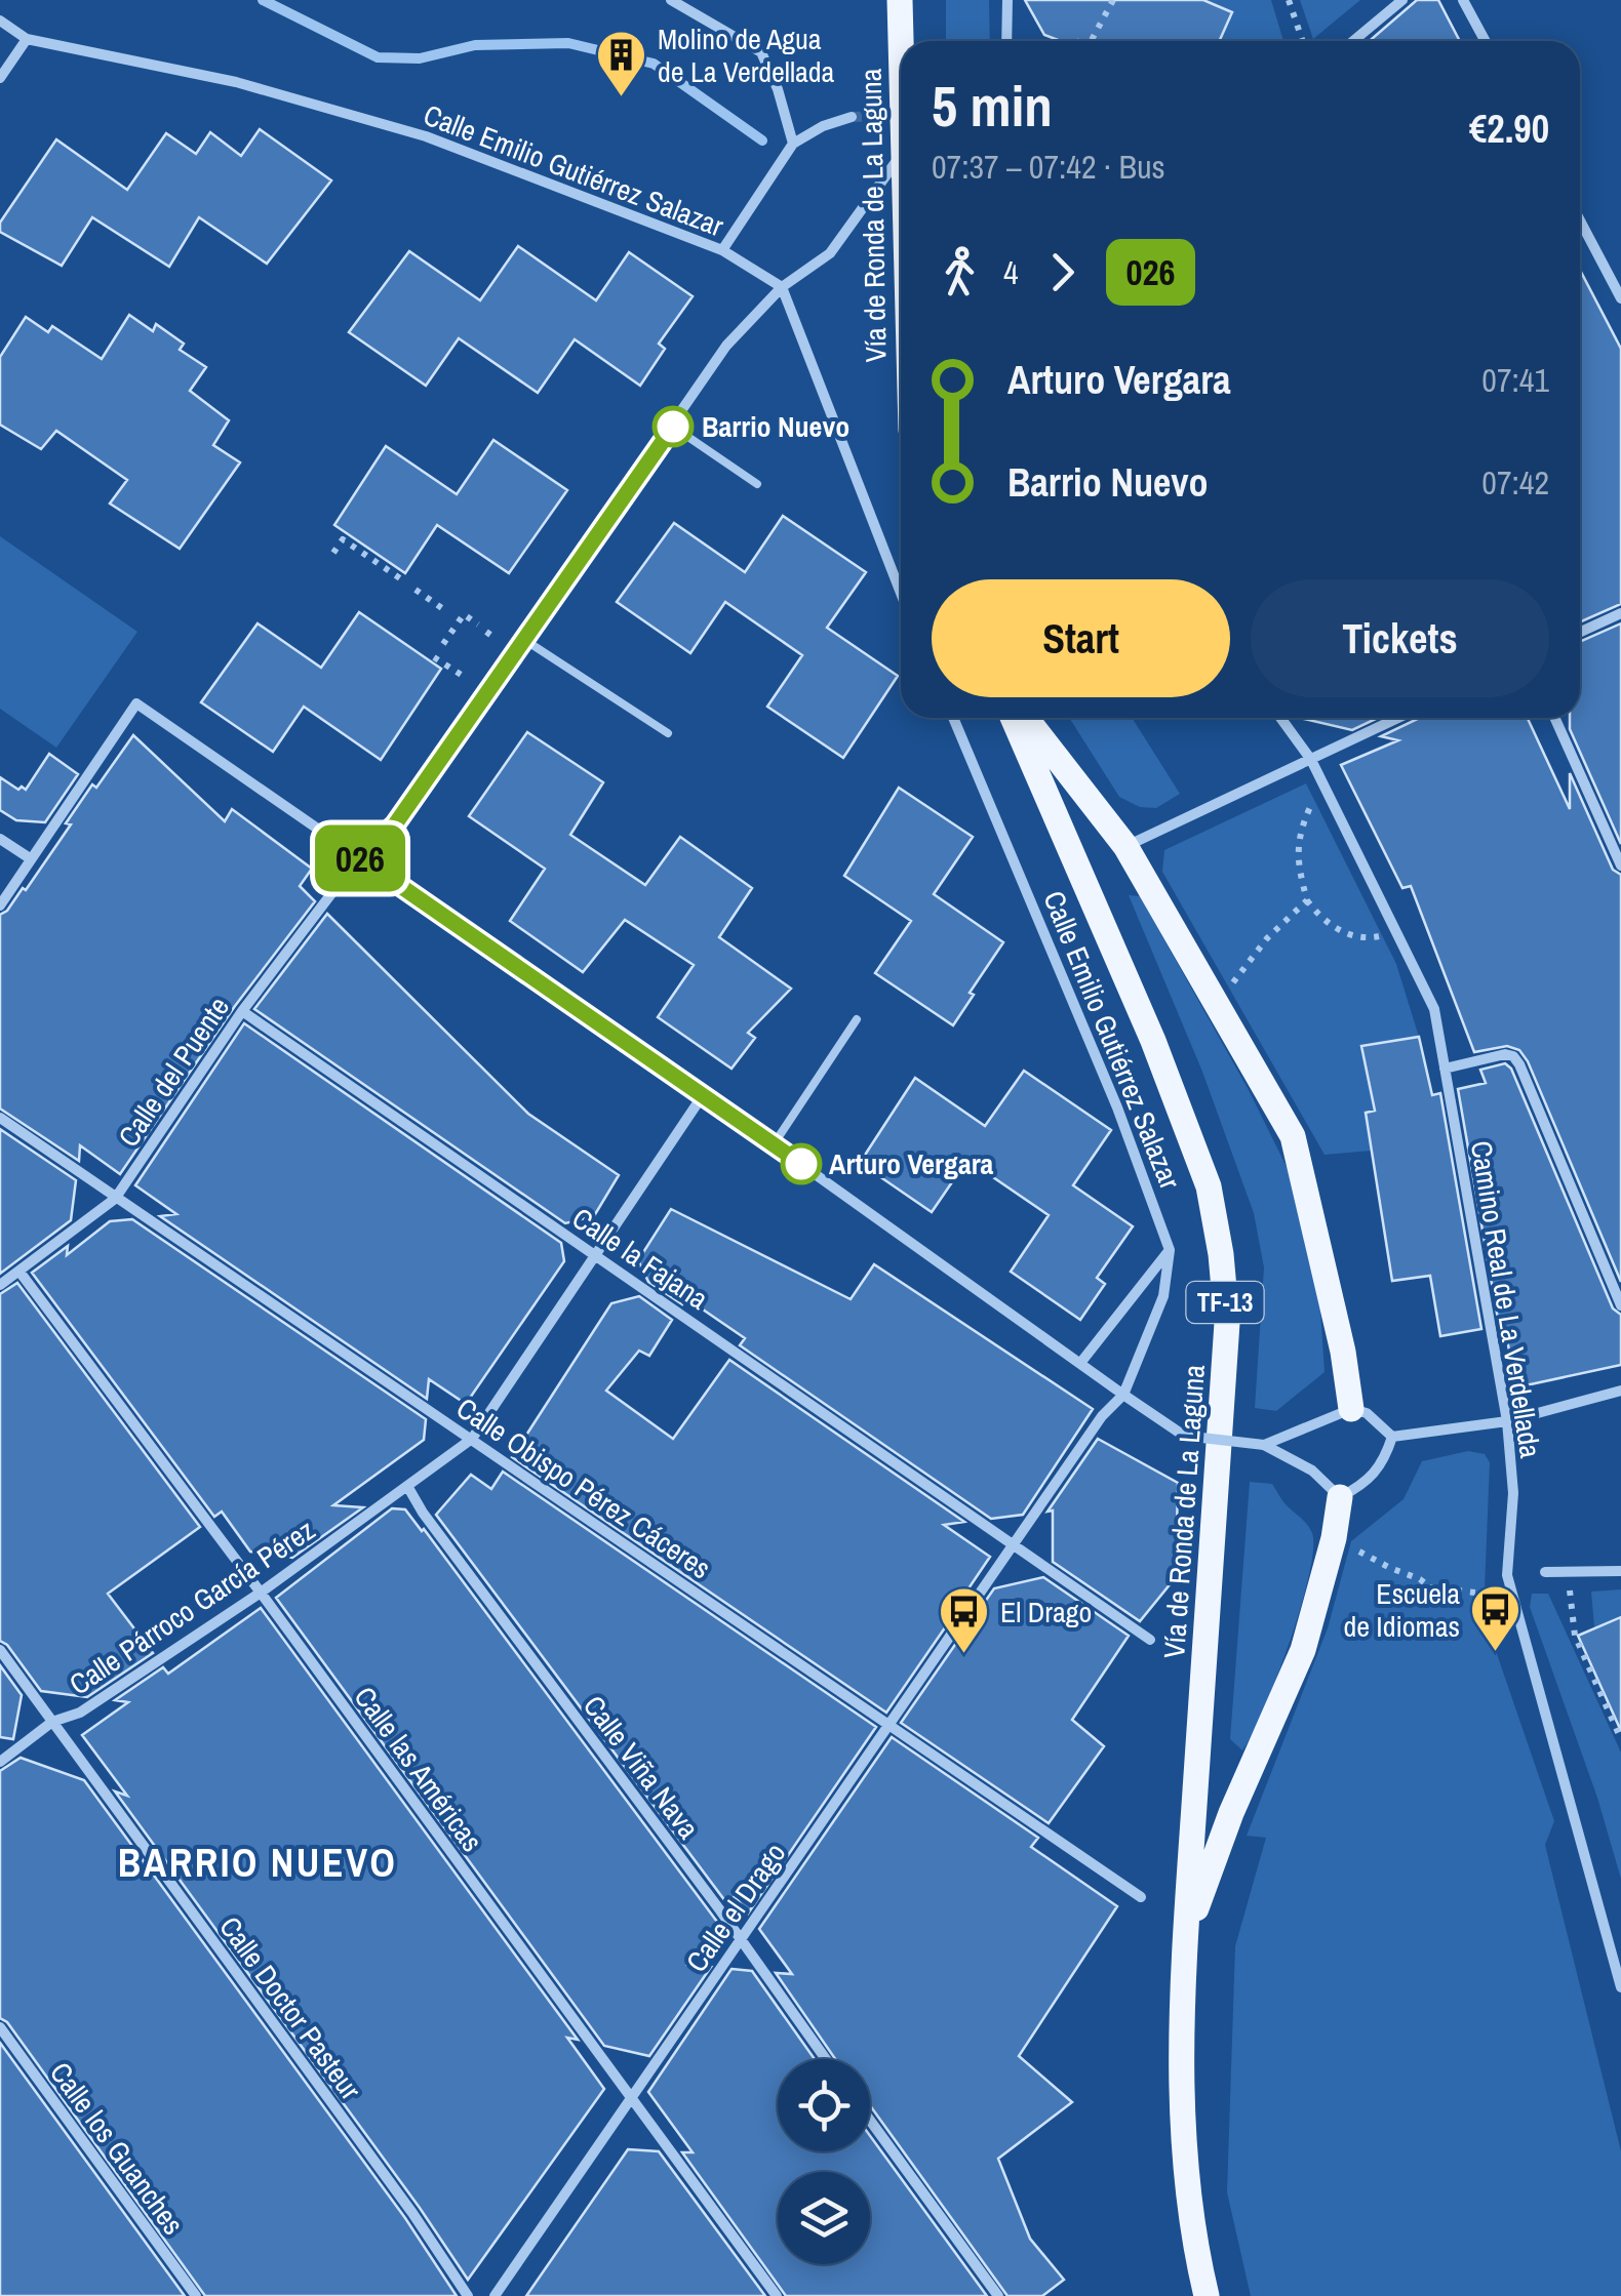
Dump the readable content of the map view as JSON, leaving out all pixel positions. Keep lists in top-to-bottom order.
{
  "streets": {
    "main road": ["Vía de Ronda de La Laguna", "TF-13"],
    "street": [
      "Calle Emilio Gutiérrez Salazar",
      "Calle del Puente",
      "Calle la Fajana",
      "Camino Real de La Verdellada",
      "Calle Obispo Pérez Cáceres",
      "Calle Párroco García Pérez",
      "Calle Viña Nava",
      "Calle las Américas",
      "Calle el Drago",
      "Calle Doctor Pasteur",
      "Calle los Guanches"
    ]
  },
  "crossings": [
    ["Calle Emilio Gutiérrez Salazar", "Calle del Puente"],
    ["Calle Emilio Gutiérrez Salazar", "Calle la Fajana"],
    ["Calle Emilio Gutiérrez Salazar", "Calle el Drago"],
    ["Calle del Puente", "Calle la Fajana"],
    ["Calle del Puente", "Calle Obispo Pérez Cáceres"],
    ["Calle del Puente", "Calle las Américas"],
    ["Calle la Fajana", "Calle Párroco García Pérez"],
    ["Calle la Fajana", "Calle el Drago"],
    ["Calle Obispo Pérez Cáceres", "Calle Párroco García Pérez"],
    ["Calle Obispo Pérez Cáceres", "Calle el Drago"],
    ["Calle Párroco García Pérez", "Calle Viña Nava"],
    ["Calle Párroco García Pérez", "Calle las Américas"],
    ["Calle Párroco García Pérez", "Calle Doctor Pasteur"],
    ["Calle Viña Nava", "Calle el Drago"],
    ["Calle las Américas", "Calle el Drago"]
  ],
  "districts": ["BARRIO NUEVO"],
  "places": {
    "building": ["Molino de Agua de La Verdellada"],
    "other": ["Barrio Nuevo", "Arturo Vergara"],
    "bus stop": ["Escuela de Idiomas", "El Drago"]
  },
  "lines": ["bus line 026"],
  "page": {
    "on_map": "026",
    "heading": ["5 min", "07:37 – 07:42 · Bus", "€2.90"],
    "legs": ["4", "026"],
    "list": [
      {
        "name": "Arturo Vergara",
        "value": "07:41"
      },
      {
        "name": "Barrio Nuevo",
        "value": "07:42"
      }
    ],
    "buttons": ["Start", "Tickets"]
  }
}
